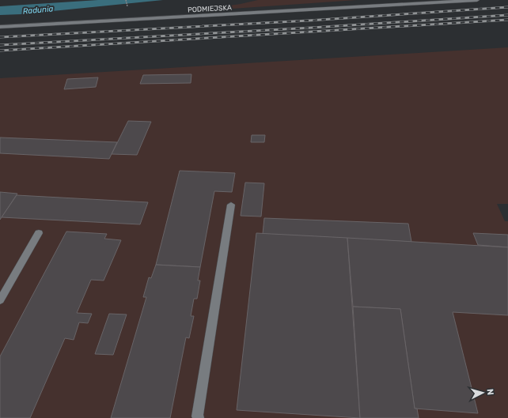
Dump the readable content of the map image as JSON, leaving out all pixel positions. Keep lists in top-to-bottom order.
{
  "streets": {
    "street": ["PODMIEJSKA"]
  },
  "water": ["Radunia"],
  "north": "right"
}
